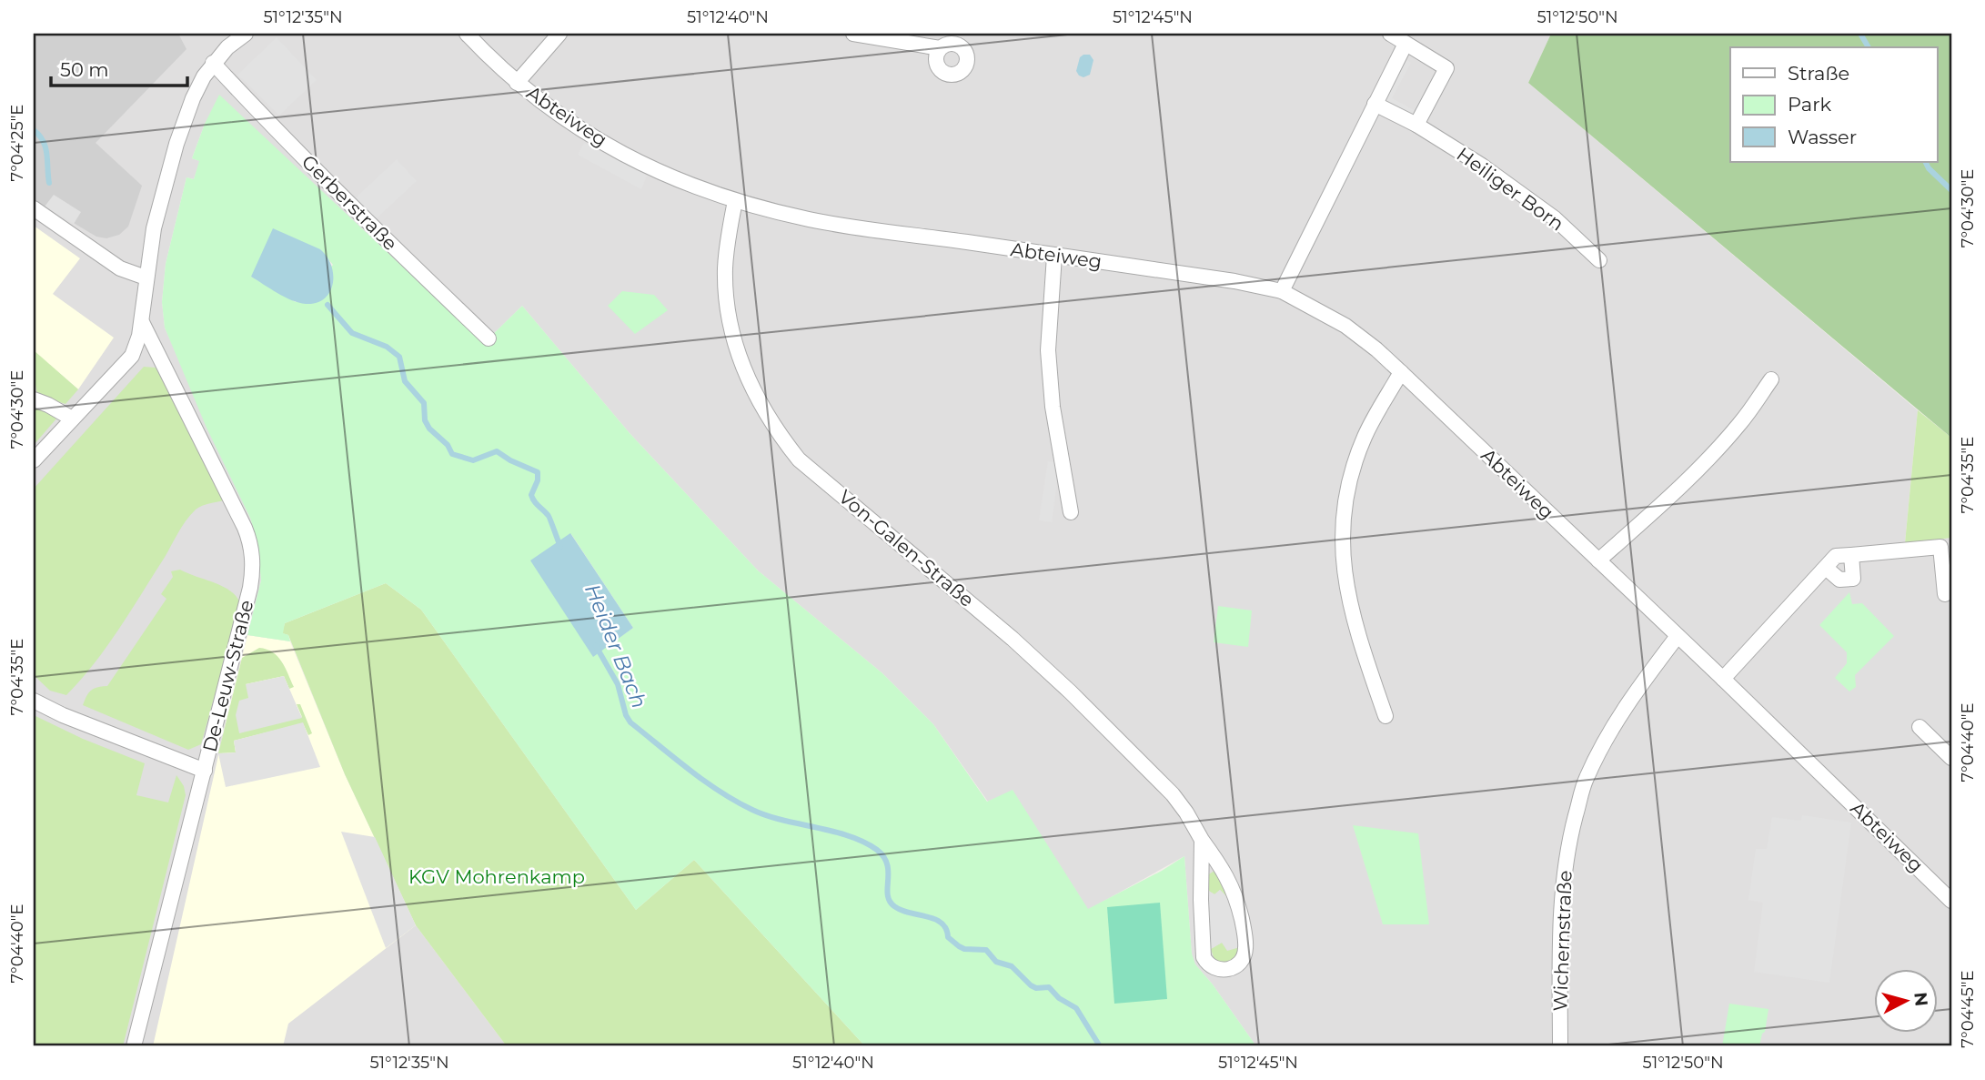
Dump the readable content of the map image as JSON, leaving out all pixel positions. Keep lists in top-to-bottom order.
{
  "streets": {
    "street": [
      "Abteiweg",
      "Heiliger Born",
      "Gerberstraße",
      "Von-Galen-Straße",
      "De-Leuw-Straße",
      "Wichernstraße"
    ]
  },
  "crossings": [
    ["Abteiweg", "Von-Galen-Straße"],
    ["Abteiweg", "Wichernstraße"]
  ],
  "water": ["Heider Bach"],
  "parks": ["KGV Mohrenkamp"],
  "legend": ["Straße", "Park", "Wasser"],
  "scale_bar": "50 m",
  "north": "right",
  "coordinates": [
    "51°12'35\"N",
    "51°12'40\"N",
    "51°12'45\"N",
    "51°12'50\"N",
    "7°04'25\"E",
    "7°04'30\"E",
    "7°04'35\"E",
    "7°04'40\"E",
    "7°04'45\"E"
  ]
}
